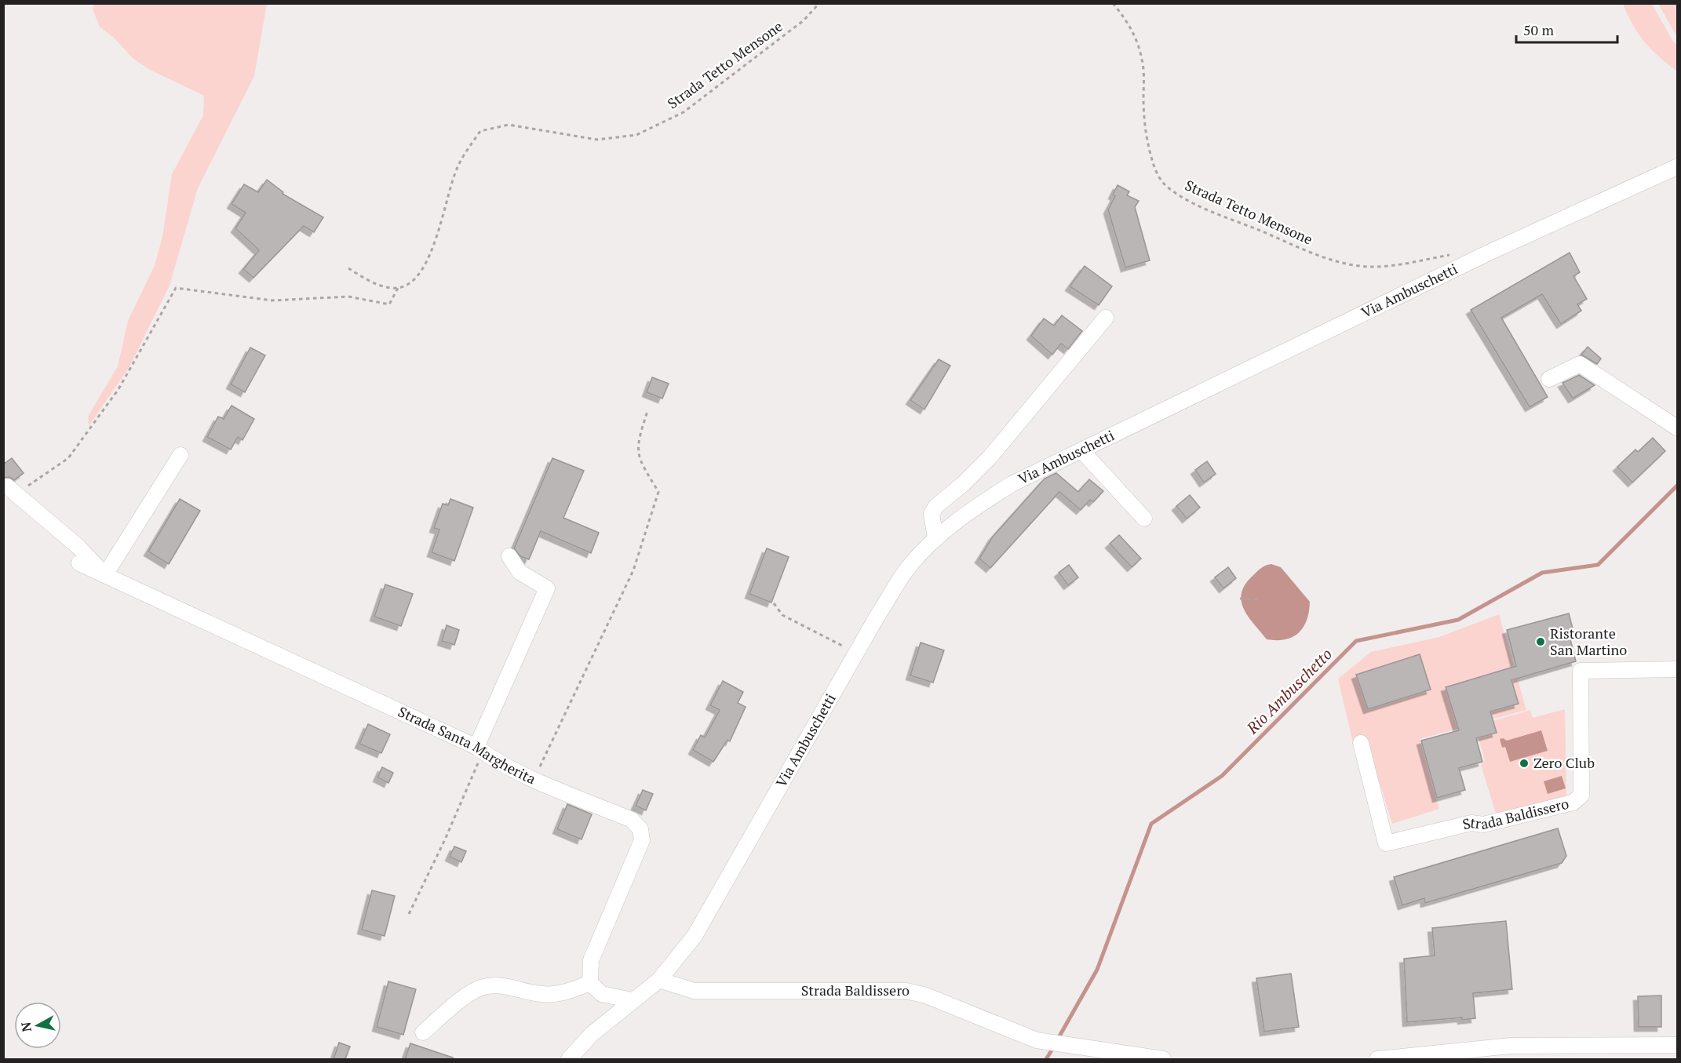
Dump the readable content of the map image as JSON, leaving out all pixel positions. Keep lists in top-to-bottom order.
{
  "streets": {
    "street": ["Via Ambuschetti", "Strada Santa Margherita", "Strada Baldissero"],
    "path": ["Strada Tetto Mensone"]
  },
  "crossings": [
    ["Via Ambuschetti", "Strada Baldissero"]
  ],
  "water": ["Rio Ambuschetto"],
  "places": ["Ristorante San Martino", "Zero Club"],
  "scale_bar": "50 m",
  "north": "left"
}
